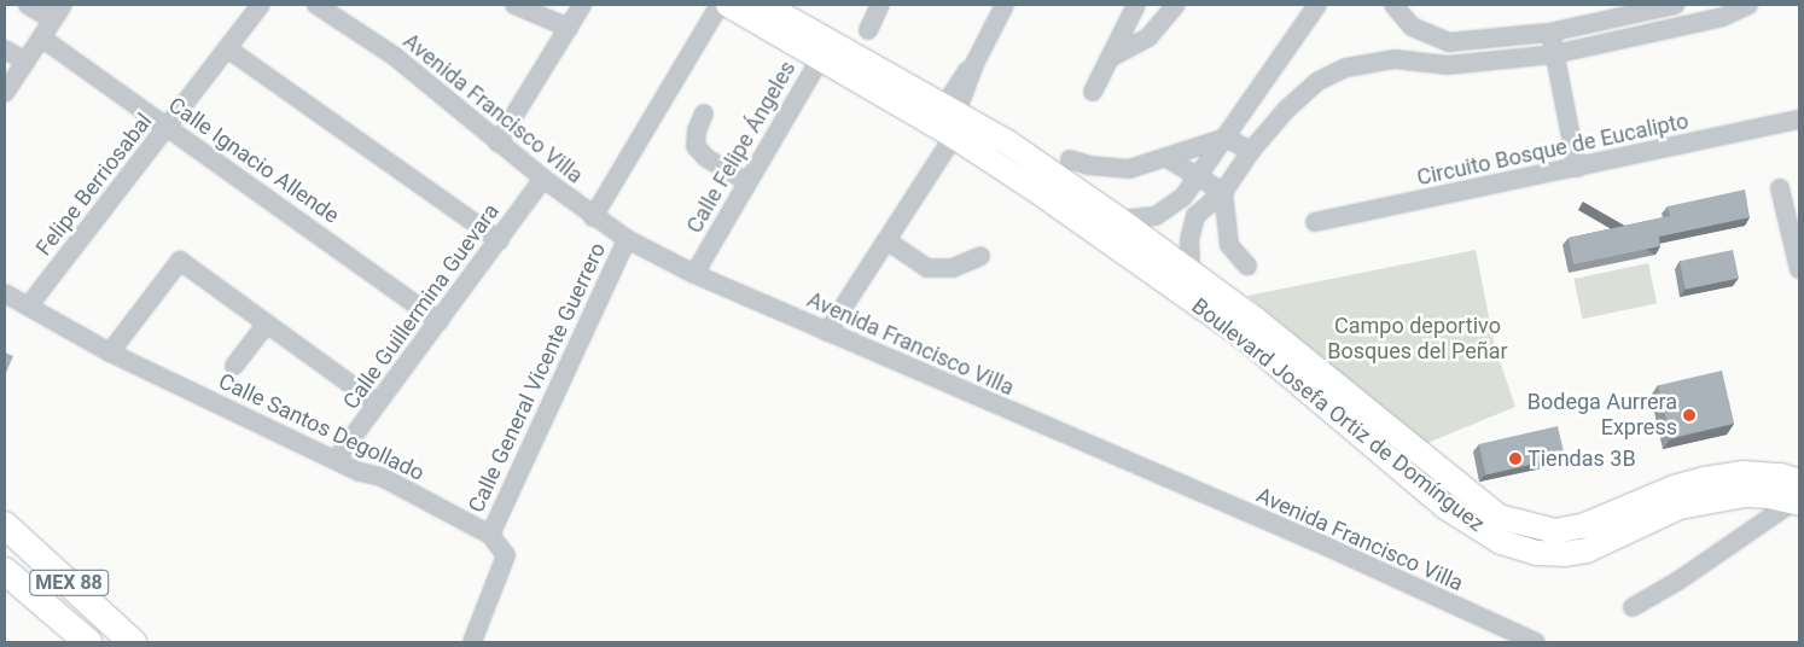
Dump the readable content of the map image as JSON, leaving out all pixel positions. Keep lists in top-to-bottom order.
{
  "streets": {
    "main road": ["MEX 88"],
    "street": [
      "Avenida Francisco Villa",
      "Calle Felipe Ángeles",
      "Circuito Bosque de Eucalipto",
      "Calle Ignacio Allende",
      "Felipe Berriosabal",
      "Calle Guillermina Guevara",
      "Calle General Vicente Guerrero",
      "Boulevard Josefa Ortiz de Domínguez",
      "Calle Santos Degollado"
    ]
  },
  "crossings": [
    ["Avenida Francisco Villa", "Calle Felipe Ángeles"],
    ["Avenida Francisco Villa", "Calle Guillermina Guevara"],
    ["Avenida Francisco Villa", "Calle General Vicente Guerrero"],
    ["Calle Felipe Ángeles", "Boulevard Josefa Ortiz de Domínguez"],
    ["Calle Ignacio Allende", "Felipe Berriosabal"],
    ["Calle Ignacio Allende", "Calle Guillermina Guevara"],
    ["Felipe Berriosabal", "Calle Santos Degollado"],
    ["Calle Guillermina Guevara", "Calle Santos Degollado"],
    ["Calle General Vicente Guerrero", "Calle Santos Degollado"]
  ],
  "parks": ["Campo deportivo Bosques del Peñar"],
  "places": ["Bodega Aurrera Express", "Tiendas 3B"]
}
